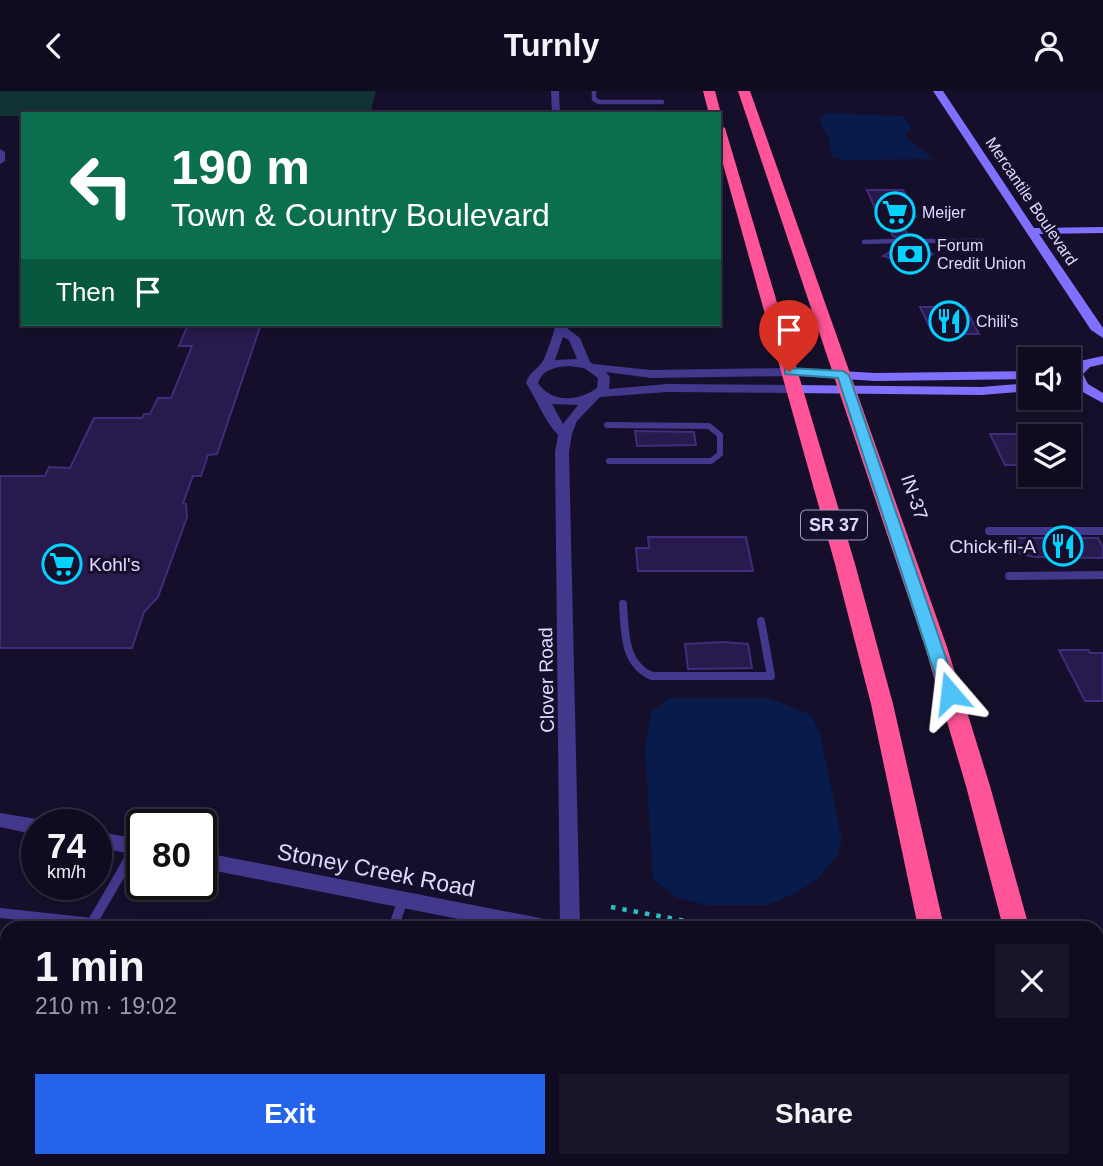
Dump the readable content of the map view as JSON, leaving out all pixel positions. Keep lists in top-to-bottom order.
{
  "streets": {
    "highway": ["IN-37", "SR 37"],
    "street": ["Mercantile Boulevard", "Clover Road", "Stoney Creek Road"]
  },
  "places": {
    "supermarket": ["Meijer", "Kohl's"],
    "bank": ["Forum Credit Union"],
    "restaurant": ["Chili's", "Chick-fil-A"]
  },
  "page": {
    "header": "Turnly",
    "turn": ["190 m", "Town & Country Boulevard"],
    "then": "Then",
    "speed": "74 km/h",
    "limit": "80",
    "heading": ["1 min", "210 m · 19:02"],
    "buttons": ["Exit", "Share"]
  }
}
